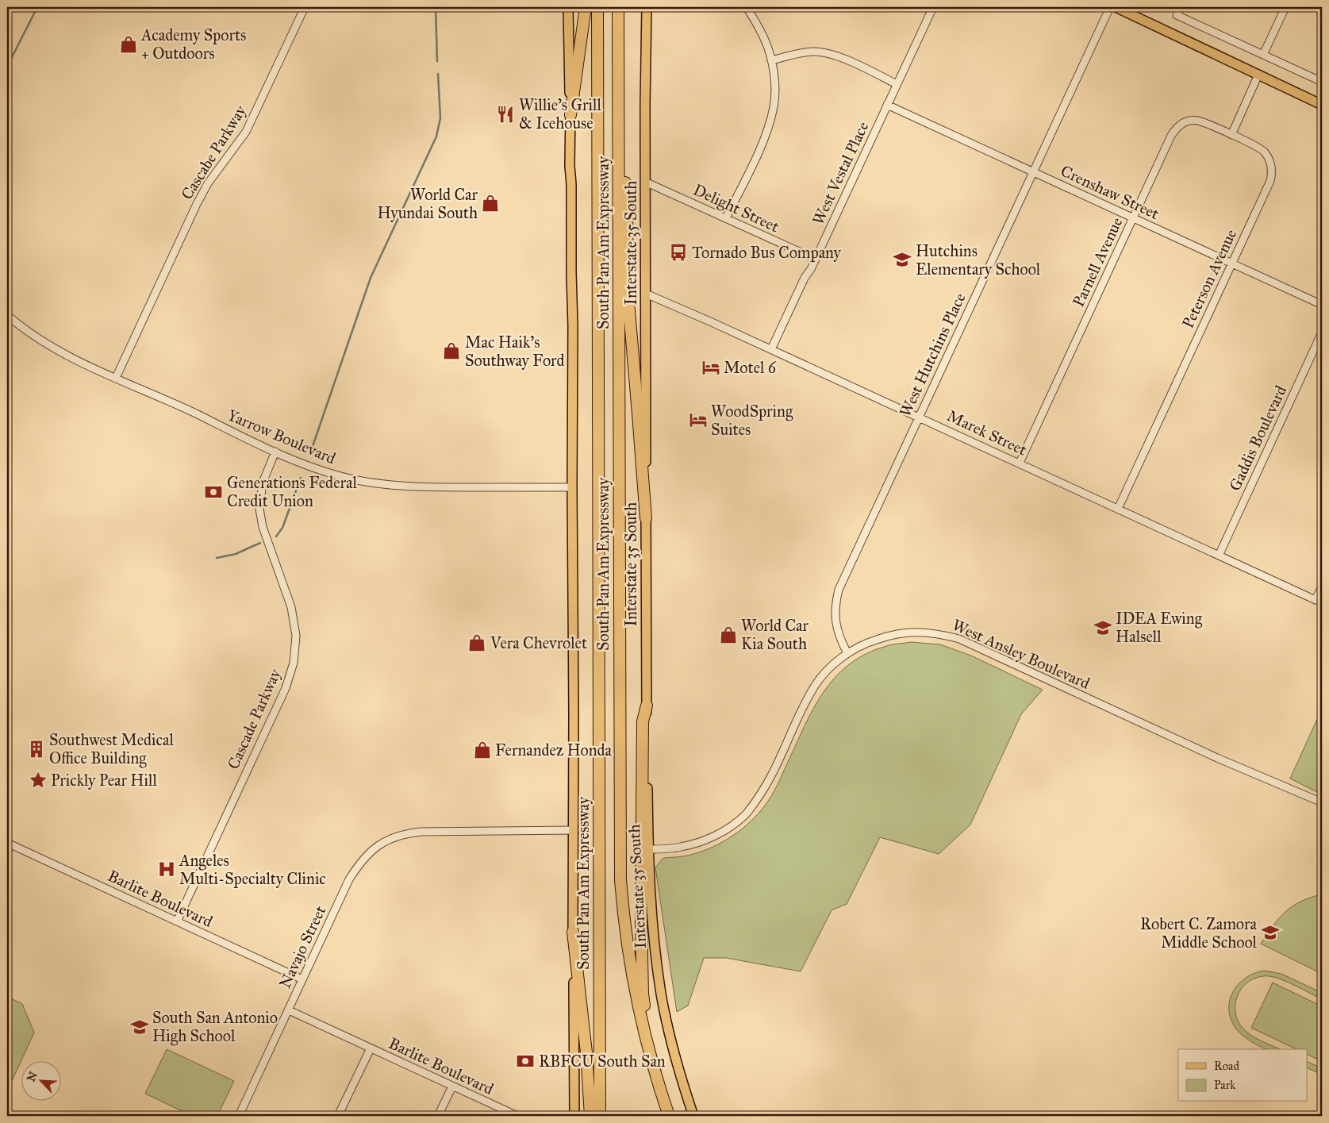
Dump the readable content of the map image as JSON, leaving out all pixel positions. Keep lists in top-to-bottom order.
{
  "streets": {
    "highway": ["South Pan Am Expressway"],
    "main road": ["Interstate 35 South"],
    "street": [
      "Cascabe Parkway",
      "West Vestal Place",
      "Crenshaw Street",
      "Delight Street",
      "Parnell Avenue",
      "Peterson Avenue",
      "West Hutchins Place",
      "Marek Street",
      "Yarrow Boulevard",
      "Gaddis Boulevard",
      "West Ansley Boulevard",
      "Cascade Parkway",
      "Barlite Boulevard",
      "Navajo Street"
    ]
  },
  "crossings": [
    ["Cascabe Parkway", "Yarrow Boulevard"],
    ["West Vestal Place", "Crenshaw Street"],
    ["West Vestal Place", "Delight Street"],
    ["West Vestal Place", "Marek Street"],
    ["Crenshaw Street", "Parnell Avenue"],
    ["Crenshaw Street", "Peterson Avenue"],
    ["Crenshaw Street", "West Hutchins Place"],
    ["Delight Street", "Interstate 35 South"],
    ["Interstate 35 South", "Marek Street"],
    ["Interstate 35 South", "West Ansley Boulevard"],
    ["Parnell Avenue", "Peterson Avenue"],
    ["Parnell Avenue", "Marek Street"],
    ["Peterson Avenue", "Marek Street"],
    ["West Hutchins Place", "Marek Street"],
    ["West Hutchins Place", "West Ansley Boulevard"],
    ["Marek Street", "Gaddis Boulevard"],
    ["Yarrow Boulevard", "Cascade Parkway"],
    ["Cascade Parkway", "Barlite Boulevard"],
    ["Barlite Boulevard", "Navajo Street"]
  ],
  "places": {
    "shop": [
      "Academy Sports + Outdoors",
      "World Car Hyundai South",
      "Mac Haik's Southway Ford",
      "World Car Kia South",
      "Vera Chevrolet",
      "Fernandez Honda"
    ],
    "restaurant": ["Willie's Grill & Icehouse"],
    "bus stop": ["Tornado Bus Company"],
    "school or university": [
      "Hutchins Elementary School",
      "IDEA Ewing Halsell",
      "Robert C. Zamora Middle School",
      "South San Antonio High School"
    ],
    "hotel": ["Motel 6", "WoodSpring Suites"],
    "bank": ["Generations Federal Credit Union", "RBFCU South San"],
    "building": ["Southwest Medical Office Building"],
    "place": ["Prickly Pear Hill"],
    "hospital": ["Angeles Multi-Specialty Clinic"]
  },
  "legend": ["Road", "Park"],
  "north": "top left"
}
